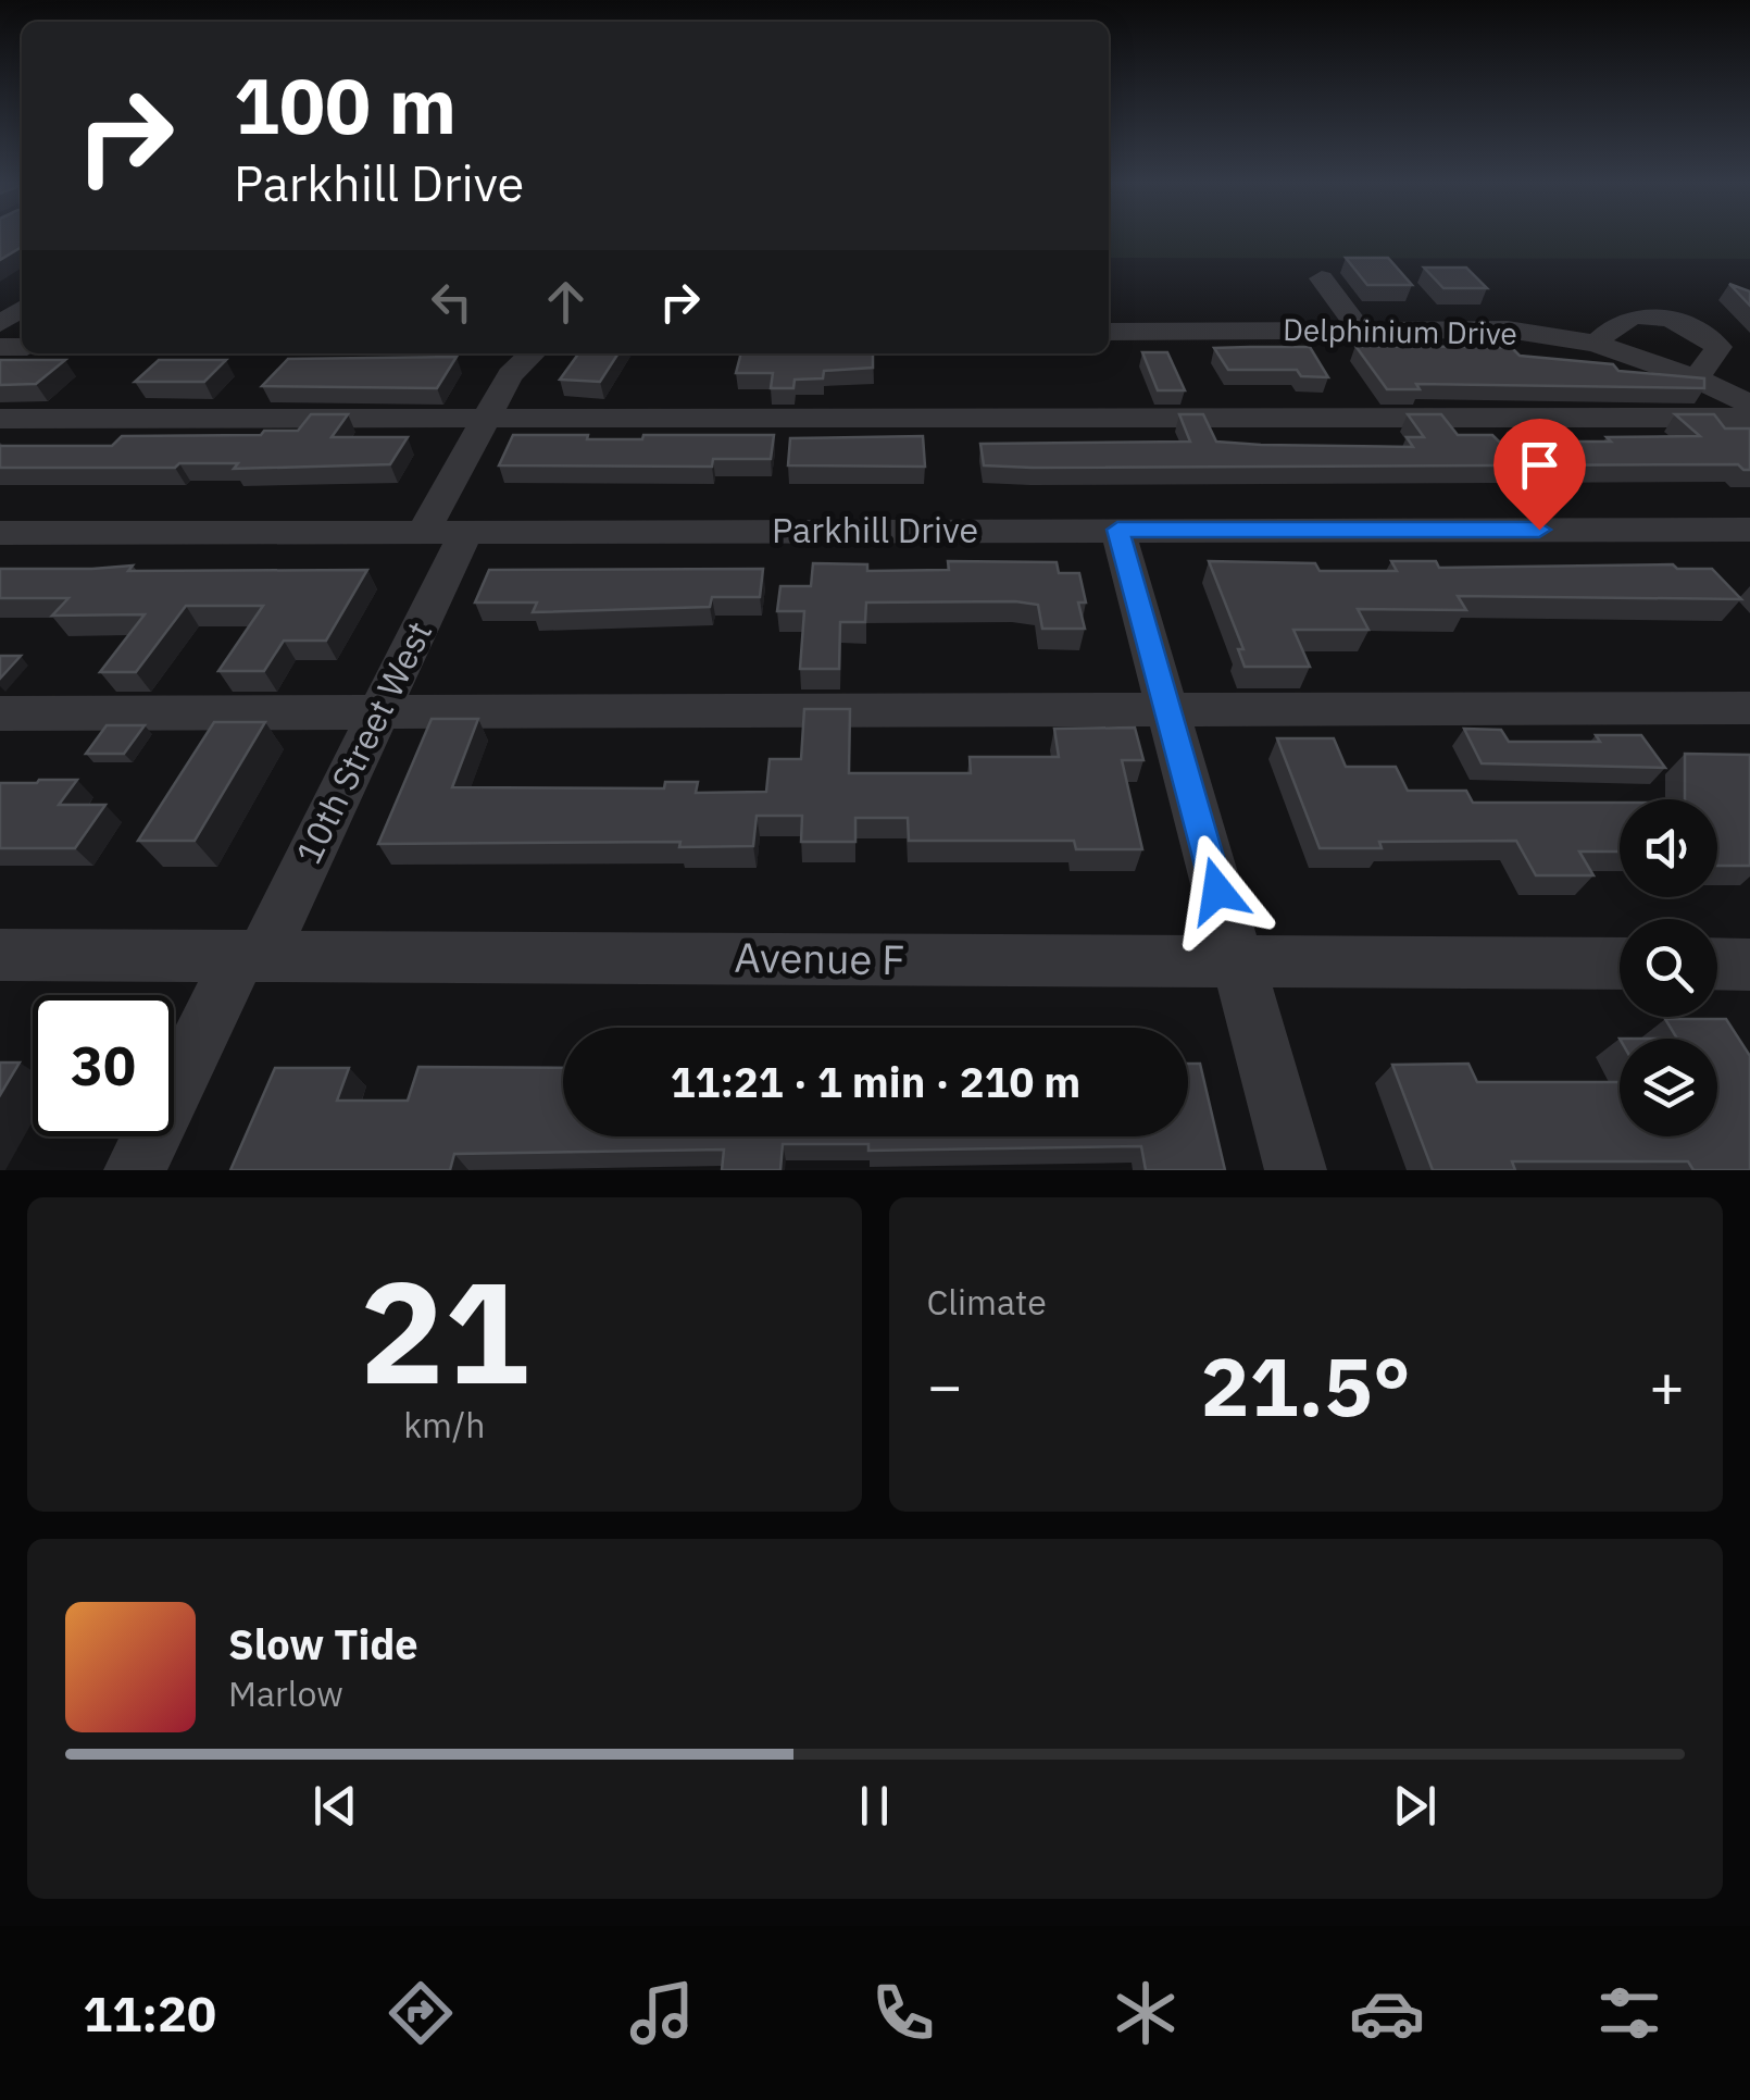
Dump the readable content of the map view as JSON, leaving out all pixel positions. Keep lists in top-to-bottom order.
{
  "streets": {
    "street": [
      "Delphinium Drive",
      "Parkhill Drive",
      "10th Street West",
      "Avenue F"
    ]
  },
  "crossings": [
    ["Parkhill Drive", "10th Street West"],
    ["10th Street West", "Avenue F"]
  ],
  "page": {
    "turn": ["100 m", "Parkhill Drive"],
    "limit": "30",
    "trip": "11:21 · 1 min · 210 m",
    "tile": [
      ["21", "km/h"],
      "Climate"
    ],
    "heat": ["−", "21.5°", "+"],
    "song": ["Slow Tide", "Marlow"],
    "tabs": "11:20"
  }
}
